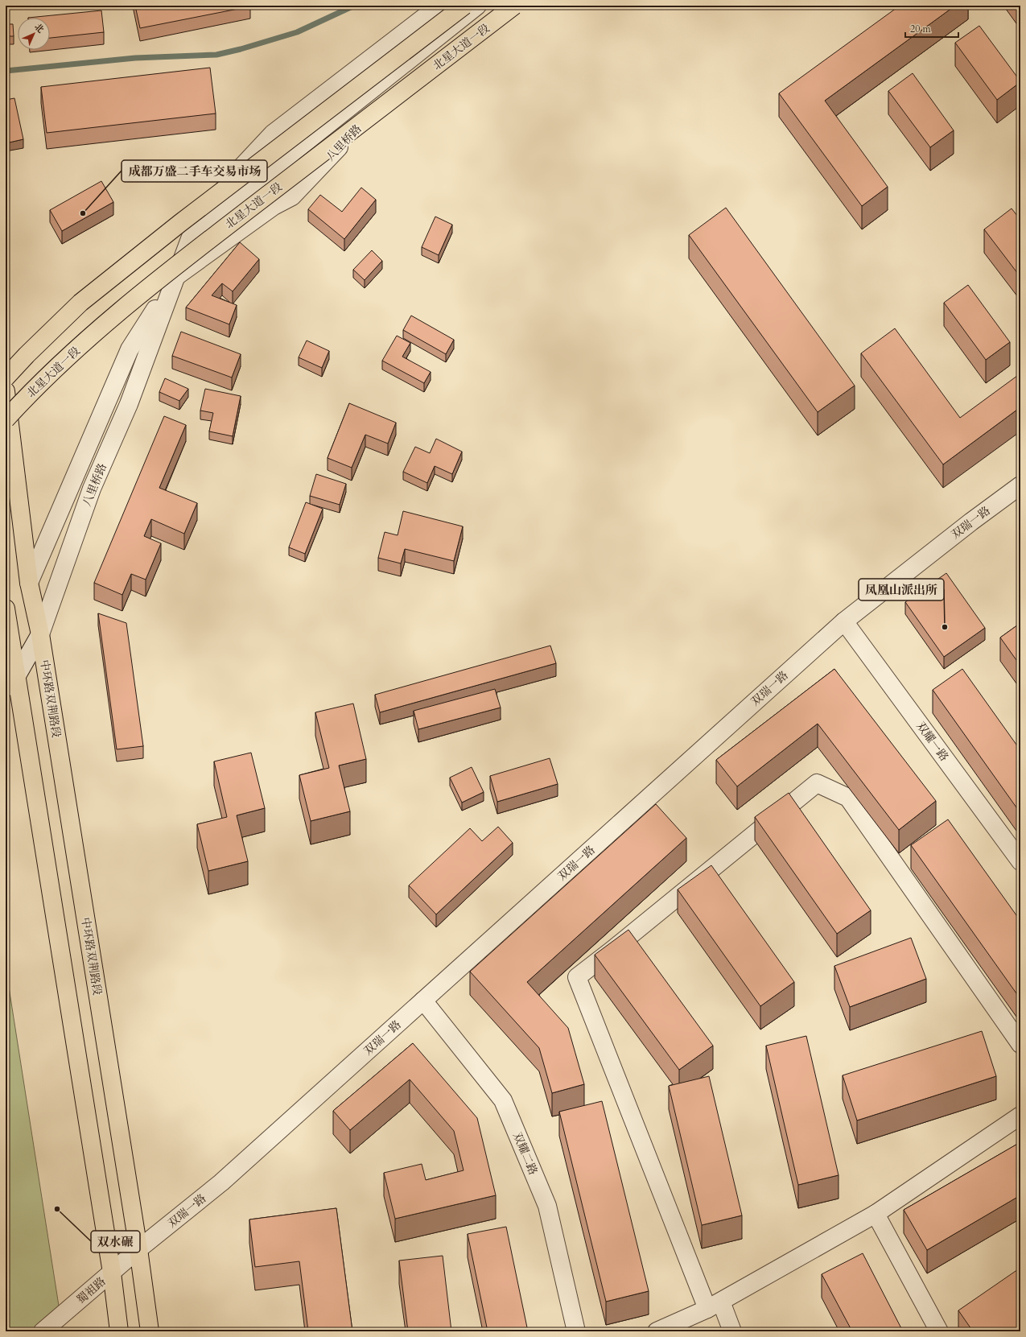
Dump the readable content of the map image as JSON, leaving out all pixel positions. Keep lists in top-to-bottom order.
{
  "streets": {
    "main road": ["北星大道一段", "中环路双荆路段"],
    "street": [
      "八里桥路",
      "双瑞一路",
      "双耀一路",
      "双耀二路",
      "蜀祖路"
    ]
  },
  "crossings": [
    ["八里桥路", "中环路双荆路段"],
    ["双瑞一路", "中环路双荆路段"],
    ["双瑞一路", "双耀一路"],
    ["双瑞一路", "双耀二路"],
    ["双瑞一路", "蜀祖路"],
    ["中环路双荆路段", "蜀祖路"]
  ],
  "places": ["成都万盛二手车交易市场", "凤凰山派出所", "双水碾"],
  "scale_bar": "20 m",
  "north": "top right"
}
